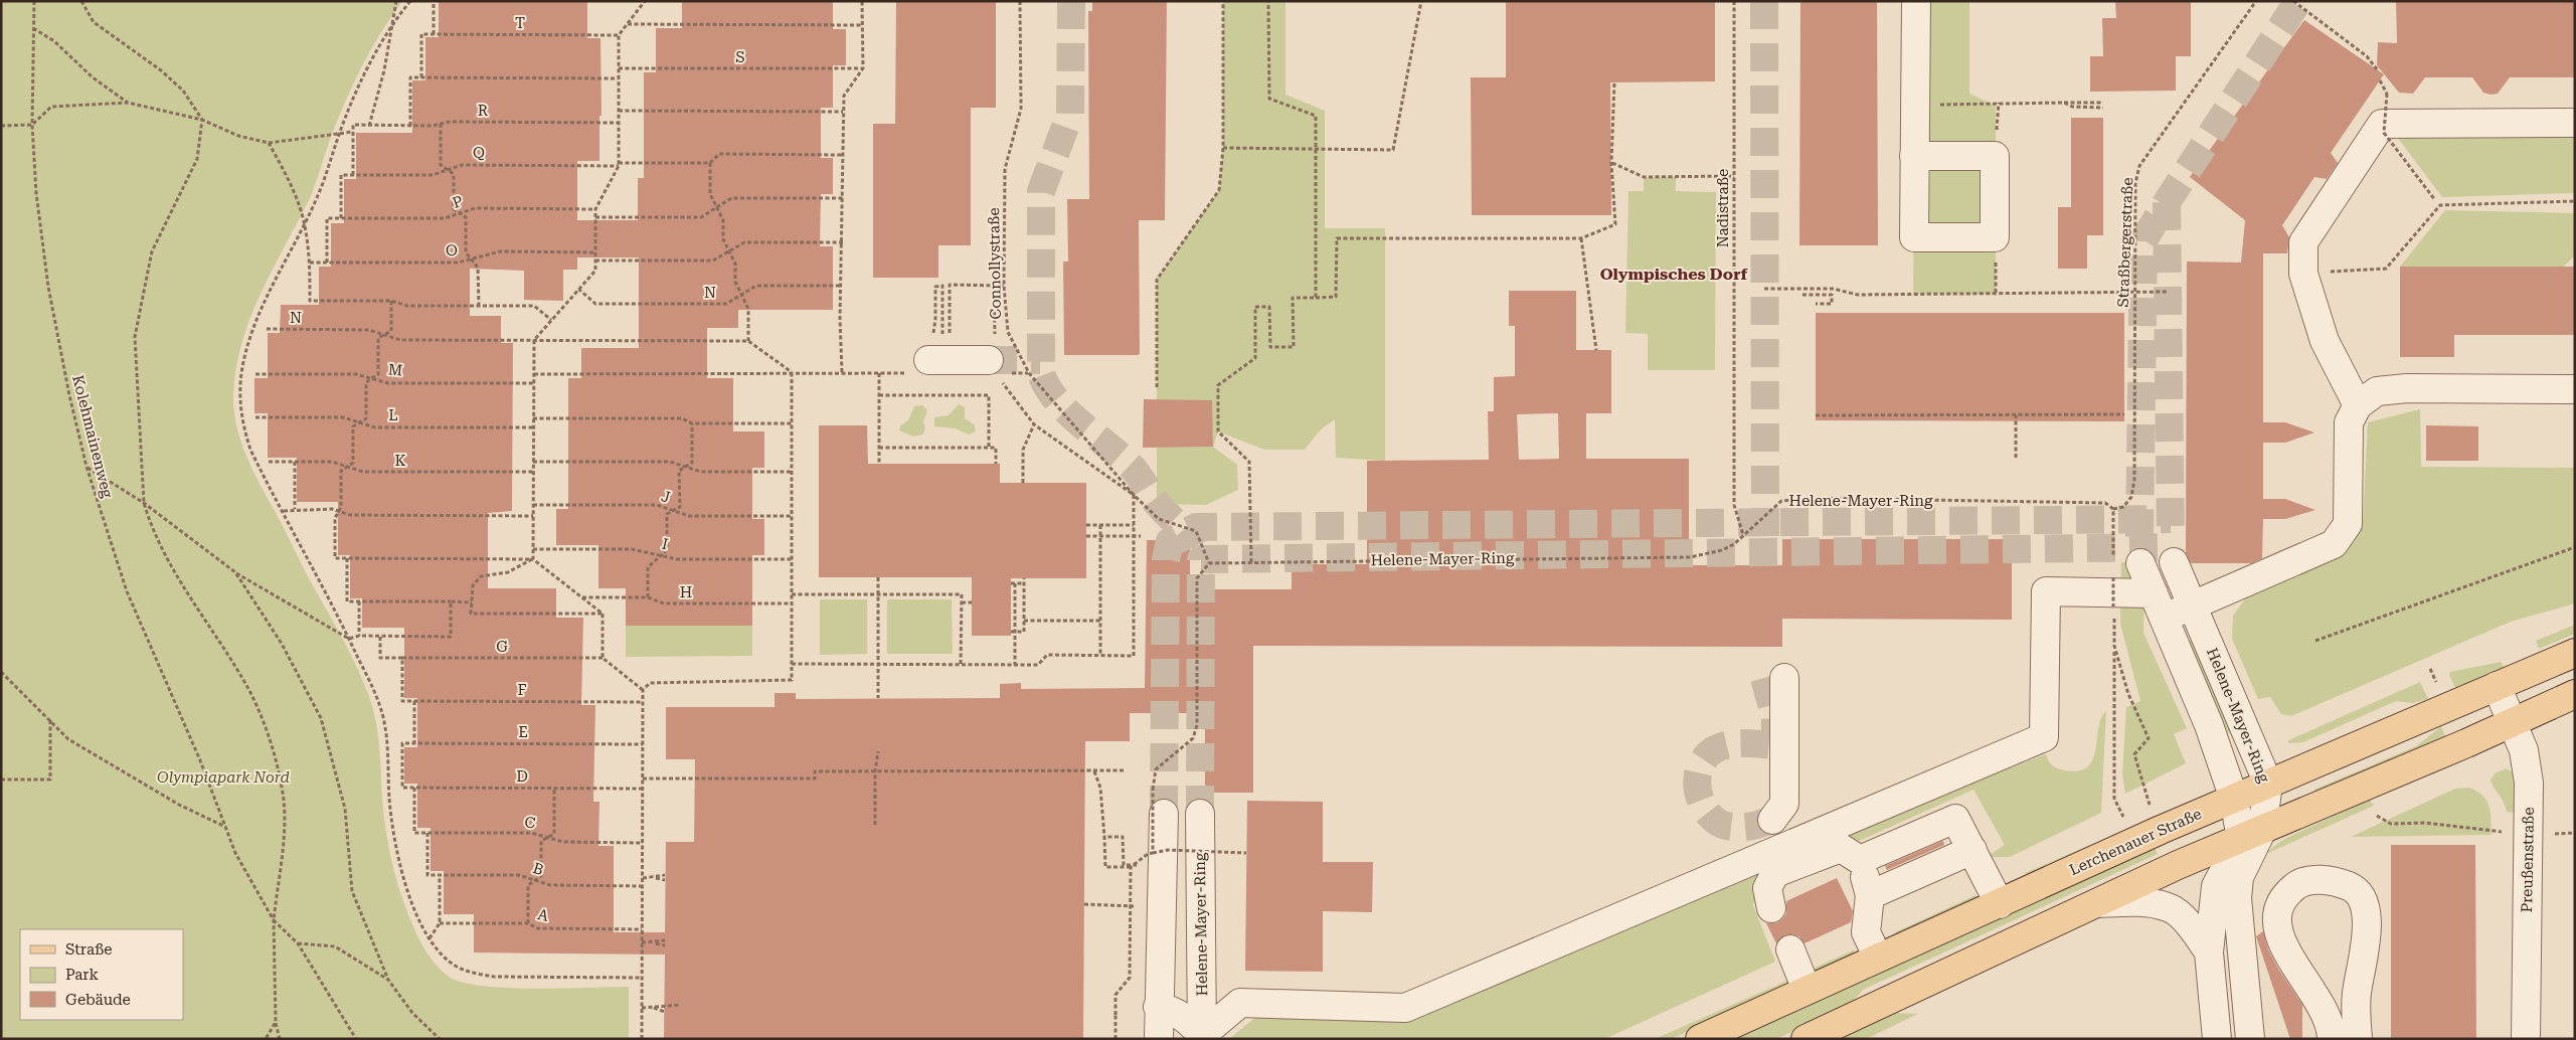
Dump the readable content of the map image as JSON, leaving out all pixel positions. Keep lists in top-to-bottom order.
{
  "streets": {
    "main road": ["Lerchenauer Straße"],
    "street": ["Helene-Mayer-Ring", "Preußenstraße"],
    "path": [
      "T",
      "S",
      "R",
      "Q",
      "P",
      "Nadistraße",
      "Straßbergerstraße",
      "O",
      "Connollystraße",
      "N",
      "M",
      "L",
      "Kolehmainenweg",
      "K",
      "J",
      "I",
      "H",
      "G",
      "F",
      "E",
      "D",
      "C",
      "B",
      "A"
    ]
  },
  "crossings": [
    ["Q", "P"],
    ["P", "O"],
    ["Nadistraße", "Helene-Mayer-Ring"],
    ["Straßbergerstraße", "Helene-Mayer-Ring"],
    ["Connollystraße", "Helene-Mayer-Ring"],
    ["Helene-Mayer-Ring", "Lerchenauer Straße"],
    ["G", "F"],
    ["E", "D"],
    ["D", "C"],
    ["C", "B"],
    ["Lerchenauer Straße", "Preußenstraße"]
  ],
  "districts": ["Olympisches Dorf"],
  "parks": ["Olympiapark Nord"],
  "legend": ["Straße", "Park", "Gebäude"]
}
